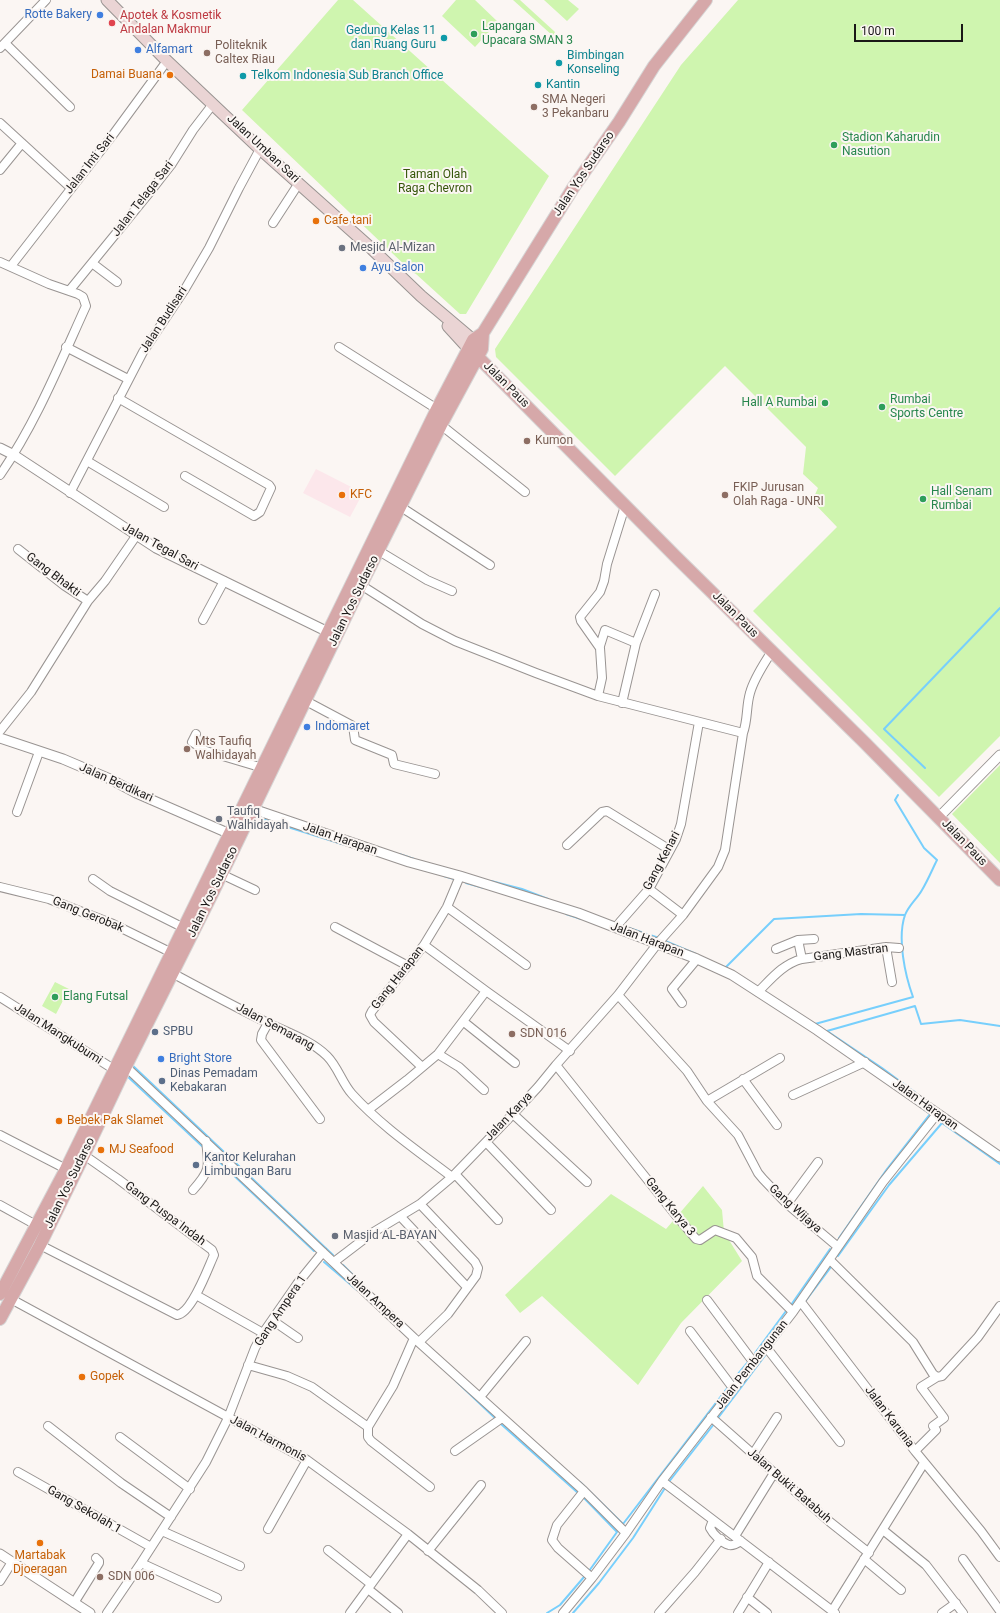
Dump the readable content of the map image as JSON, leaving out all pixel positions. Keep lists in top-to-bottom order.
{
  "streets": {
    "main road": ["Jalan Umban Sari", "Jalan Yos Sudarso", "Jalan Paus"],
    "street": [
      "Jalan Inti Sari",
      "Jalan Telaga Sari",
      "Jalan Budisari",
      "Jalan Tegal Sari",
      "Gang Bhakti",
      "Jalan Berdikari",
      "Jalan Harapan",
      "Gang Kenari",
      "Gang Gerobak",
      "Gang Mastran",
      "Gang Harapan",
      "Jalan Semarang",
      "Jalan Mangkubumi",
      "Jalan Karya",
      "Gang Karya 3",
      "Gang Wijaya",
      "Gang Puspa Indah",
      "Jalan Ampera",
      "Gang Ampera 1",
      "Jalan Pembangunan",
      "Jalan Karunia",
      "Jalan Harmonis",
      "Jalan Bukit Batabuh",
      "Gang Sekolah 1"
    ]
  },
  "crossings": [
    ["Jalan Umban Sari", "Jalan Inti Sari"],
    ["Jalan Umban Sari", "Jalan Yos Sudarso"],
    ["Jalan Umban Sari", "Jalan Telaga Sari"],
    ["Jalan Umban Sari", "Jalan Budisari"],
    ["Jalan Umban Sari", "Jalan Paus"],
    ["Jalan Yos Sudarso", "Jalan Paus"],
    ["Jalan Yos Sudarso", "Jalan Tegal Sari"],
    ["Jalan Yos Sudarso", "Jalan Berdikari"],
    ["Jalan Yos Sudarso", "Jalan Harapan"],
    ["Jalan Yos Sudarso", "Gang Gerobak"],
    ["Jalan Yos Sudarso", "Jalan Semarang"],
    ["Jalan Yos Sudarso", "Jalan Mangkubumi"],
    ["Jalan Yos Sudarso", "Gang Puspa Indah"],
    ["Jalan Yos Sudarso", "Jalan Ampera"],
    ["Jalan Yos Sudarso", "Jalan Harmonis"],
    ["Jalan Budisari", "Jalan Tegal Sari"],
    ["Jalan Paus", "Jalan Karya"],
    ["Jalan Harapan", "Gang Kenari"],
    ["Jalan Harapan", "Gang Mastran"],
    ["Jalan Harapan", "Gang Harapan"],
    ["Jalan Harapan", "Jalan Karya"],
    ["Jalan Harapan", "Jalan Pembangunan"],
    ["Jalan Semarang", "Jalan Karya"],
    ["Jalan Mangkubumi", "Jalan Ampera"],
    ["Jalan Karya", "Gang Karya 3"],
    ["Jalan Karya", "Gang Wijaya"],
    ["Jalan Karya", "Jalan Ampera"],
    ["Gang Karya 3", "Jalan Pembangunan"],
    ["Gang Wijaya", "Jalan Pembangunan"],
    ["Jalan Ampera", "Gang Ampera 1"],
    ["Jalan Ampera", "Jalan Pembangunan"],
    ["Gang Ampera 1", "Jalan Harmonis"],
    ["Jalan Pembangunan", "Jalan Karunia"],
    ["Jalan Pembangunan", "Jalan Bukit Batabuh"]
  ],
  "parks": ["Taman Olah Raga Chevron"],
  "places": [
    "Rotte Bakery",
    "Apotek & Kosmetik Andalan Makmur",
    "Lapangan Upacara SMAN 3",
    "Gedung Kelas 11 dan Ruang Guru",
    "Alfamart",
    "Politeknik Caltex Riau",
    "Bimbingan Konseling",
    "Damai Buana",
    "Telkom Indonesia Sub Branch Office",
    "Kantin",
    "SMA Negeri 3 Pekanbaru",
    "Stadion Kaharudin Nasution",
    "Cafe tani",
    "Mesjid Al-Mizan",
    "Ayu Salon",
    "Hall A Rumbai",
    "Rumbai Sports Centre",
    "Kumon",
    "KFC",
    "FKIP Jurusan Olah Raga - UNRI",
    "Hall Senam Rumbai",
    "Indomaret",
    "Mts Taufiq Walhidayah",
    "Taufiq Walhidayah",
    "Elang Futsal",
    "SPBU",
    "SDN 016",
    "Bright Store",
    "Dinas Pemadam Kebakaran",
    "Bebek Pak Slamet",
    "MJ Seafood",
    "Kantor Kelurahan Limbungan Baru",
    "Masjid AL-BAYAN",
    "Gopek",
    "Martabak Djoeragan",
    "SDN 006"
  ],
  "scale_bar": "100 m"
}
